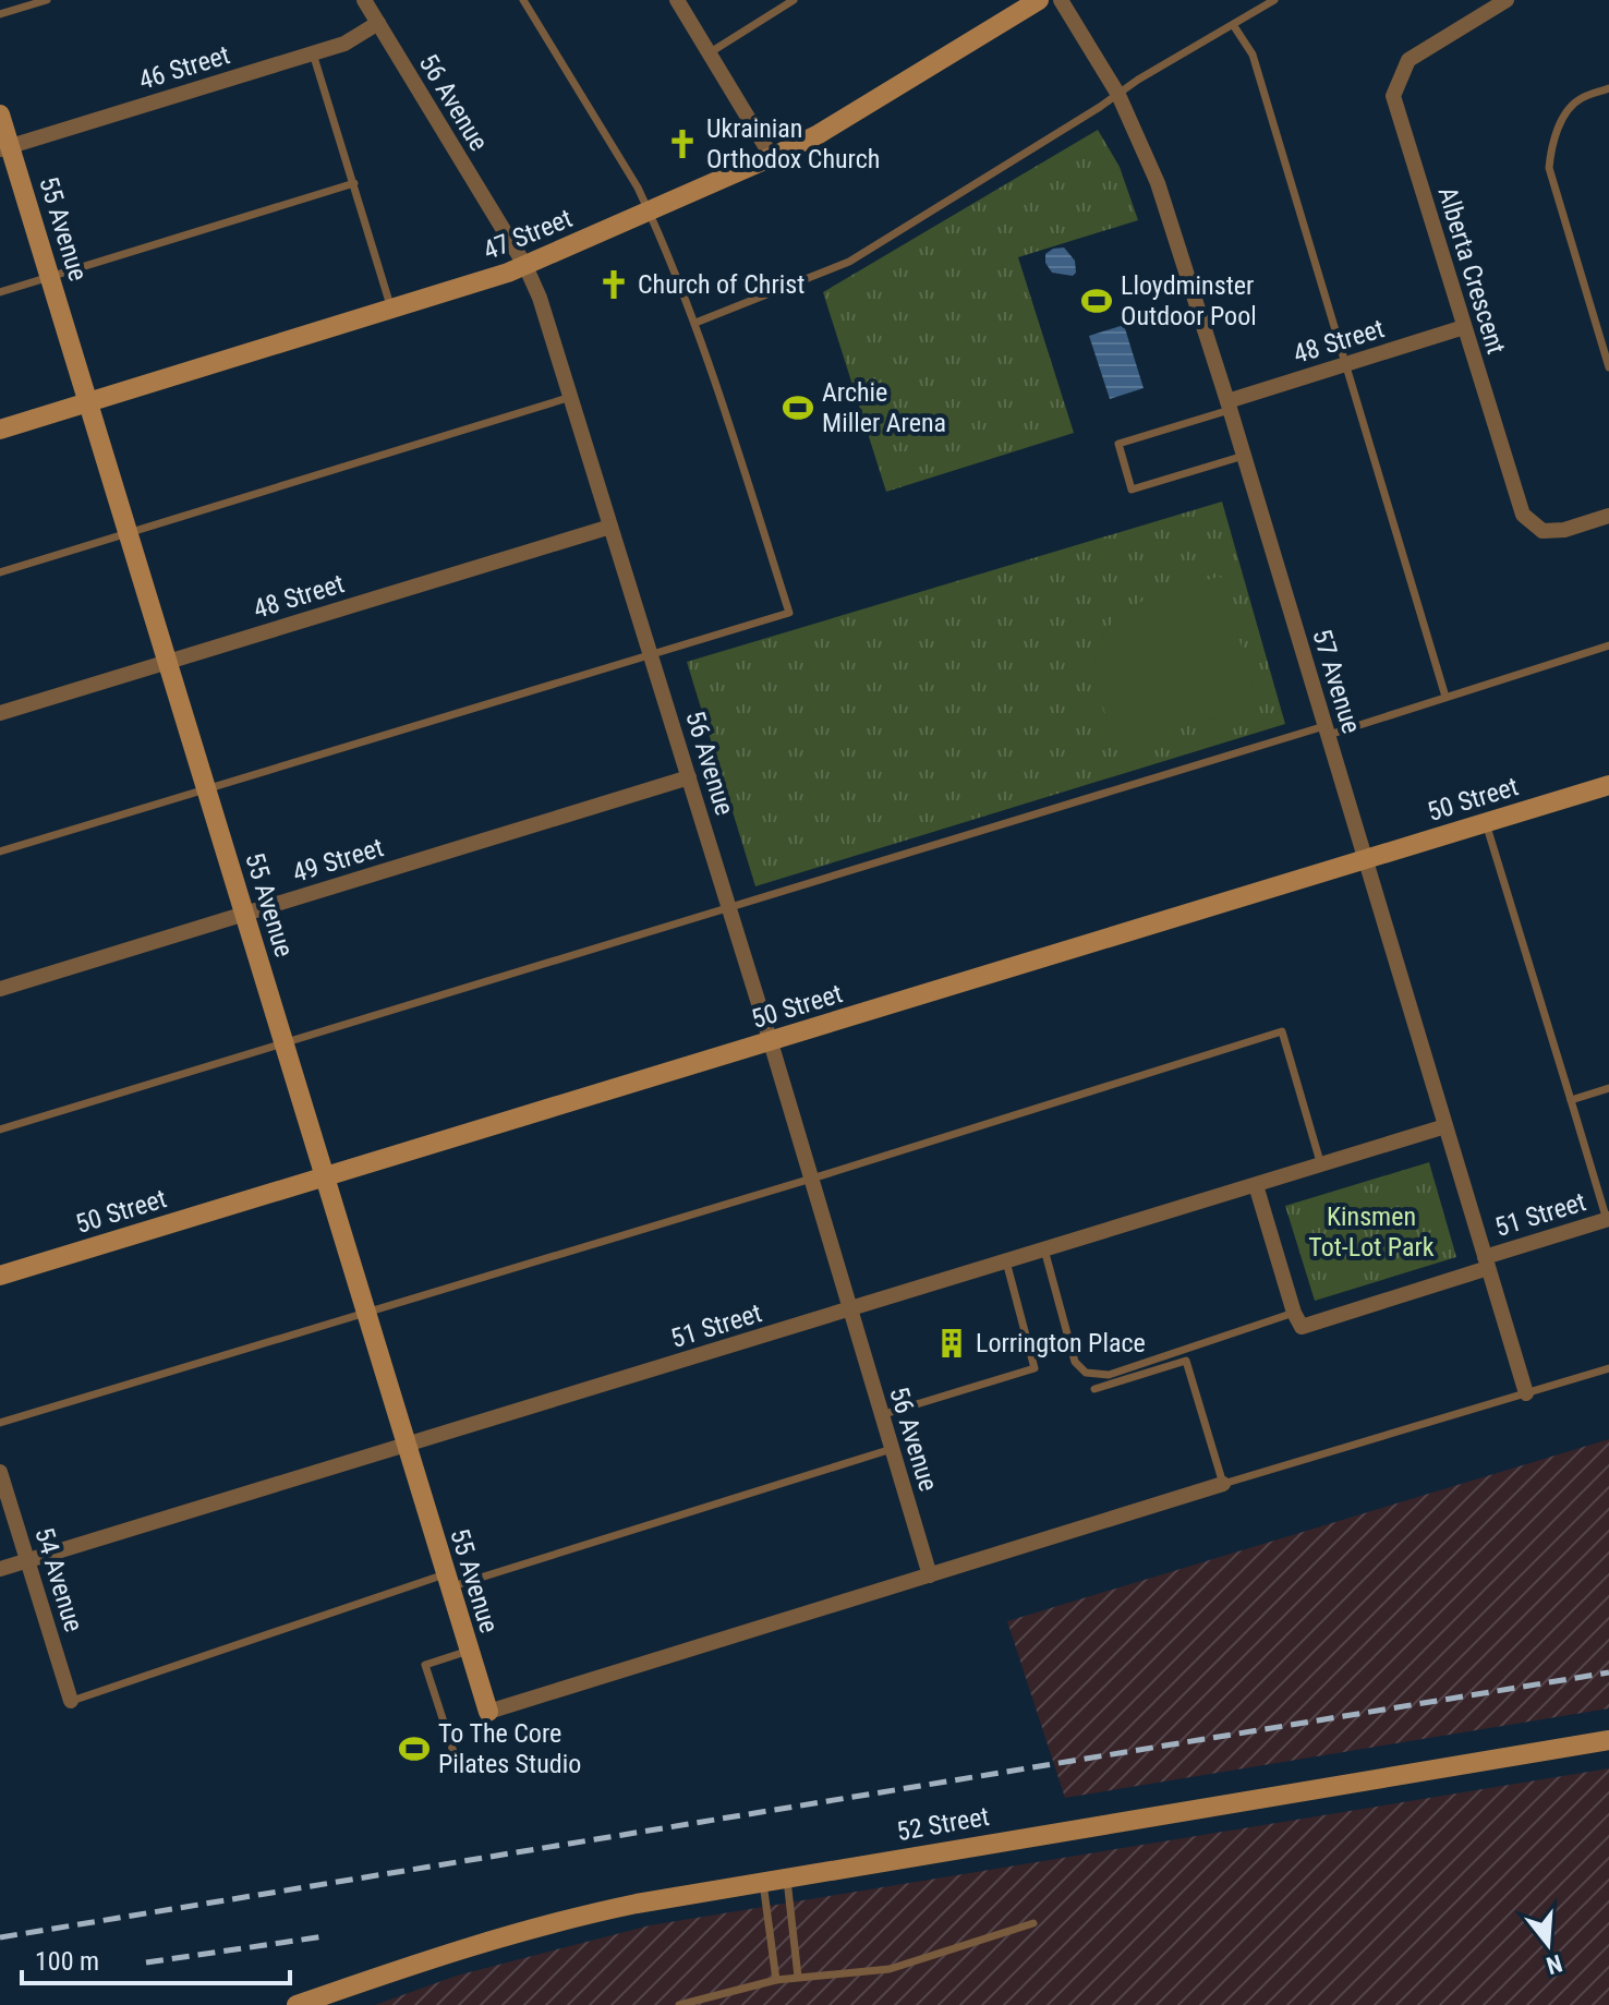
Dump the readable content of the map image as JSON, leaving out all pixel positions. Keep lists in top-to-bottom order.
{
  "streets": {
    "street": [
      "46 Street",
      "56 Avenue",
      "55 Avenue",
      "47 Street",
      "Alberta Crescent",
      "48 Street",
      "57 Avenue",
      "50 Street",
      "49 Street",
      "51 Street",
      "54 Avenue",
      "52 Street"
    ]
  },
  "crossings": [
    ["46 Street", "56 Avenue"],
    ["46 Street", "55 Avenue"],
    ["56 Avenue", "47 Street"],
    ["56 Avenue", "48 Street"],
    ["56 Avenue", "50 Street"],
    ["56 Avenue", "49 Street"],
    ["56 Avenue", "51 Street"],
    ["55 Avenue", "47 Street"],
    ["55 Avenue", "48 Street"],
    ["55 Avenue", "50 Street"],
    ["55 Avenue", "49 Street"],
    ["55 Avenue", "51 Street"],
    ["Alberta Crescent", "48 Street"],
    ["48 Street", "57 Avenue"],
    ["57 Avenue", "50 Street"],
    ["57 Avenue", "51 Street"],
    ["51 Street", "54 Avenue"]
  ],
  "parks": ["Kinsmen Tot-Lot Park"],
  "places": {
    "church": ["Ukrainian Orthodox Church", "Church of Christ"],
    "sports": ["Lloydminster Outdoor Pool", "Archie Miller Arena", "To The Core Pilates Studio"],
    "building": ["Lorrington Place"]
  },
  "scale_bar": "100 m",
  "north": "bottom"
}
